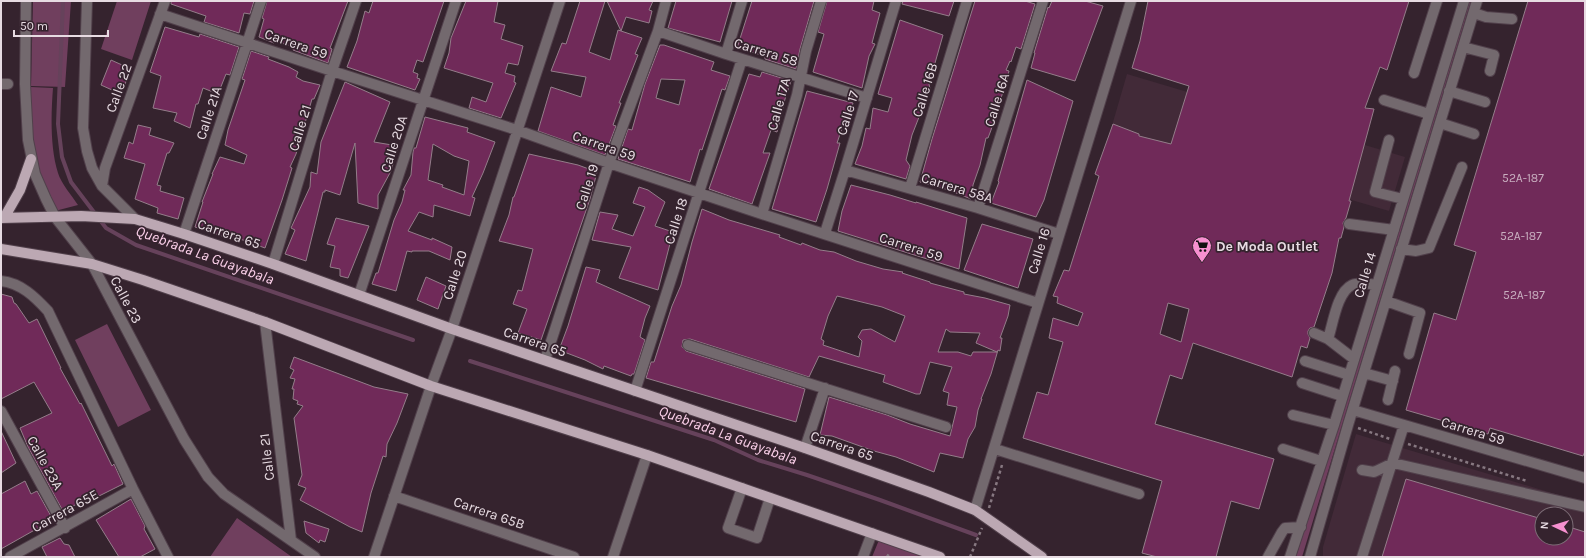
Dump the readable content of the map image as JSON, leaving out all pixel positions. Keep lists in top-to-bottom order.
{
  "streets": {
    "main road": ["Carrera 65"],
    "street": [
      "Carrera 59",
      "Carrera 58",
      "Calle 22",
      "Calle 16B",
      "Calle 16A",
      "Calle 17A",
      "Calle 21A",
      "Calle 17",
      "Calle 21",
      "Calle 20A",
      "Calle 19",
      "Carrera 58A",
      "Calle 18",
      "Calle 16",
      "Calle 20",
      "Calle 14",
      "Calle 23",
      "Calle 23A",
      "Carrera 65E",
      "Carrera 65B"
    ]
  },
  "crossings": [
    ["Carrera 59", "Calle 22"],
    ["Carrera 59", "Calle 17A"],
    ["Carrera 59", "Calle 21A"],
    ["Carrera 59", "Calle 17"],
    ["Carrera 59", "Calle 21"],
    ["Carrera 59", "Calle 20A"],
    ["Carrera 59", "Calle 19"],
    ["Carrera 59", "Calle 18"],
    ["Carrera 59", "Calle 16"],
    ["Carrera 59", "Calle 20"],
    ["Carrera 59", "Calle 14"],
    ["Carrera 58", "Calle 17A"],
    ["Carrera 58", "Calle 17"],
    ["Carrera 58", "Calle 19"],
    ["Carrera 58", "Calle 18"],
    ["Calle 16B", "Carrera 58A"],
    ["Calle 16A", "Carrera 58A"],
    ["Calle 21A", "Carrera 65"],
    ["Calle 17", "Carrera 58A"],
    ["Calle 21", "Carrera 65"],
    ["Calle 21", "Calle 23"],
    ["Calle 20A", "Carrera 65"],
    ["Calle 19", "Carrera 65"],
    ["Carrera 58A", "Calle 16"],
    ["Calle 18", "Carrera 65"],
    ["Carrera 65", "Calle 16"],
    ["Carrera 65", "Calle 20"],
    ["Carrera 65", "Calle 23"],
    ["Calle 20", "Carrera 65B"],
    ["Calle 23A", "Carrera 65E"]
  ],
  "water": ["Quebrada La Guayabala"],
  "places": {
    "supermarket": ["De Moda Outlet"]
  },
  "house_numbers": ["52A-187", "52A-187", "52A-187"],
  "scale_bar": "50 m",
  "north": "left"
}
